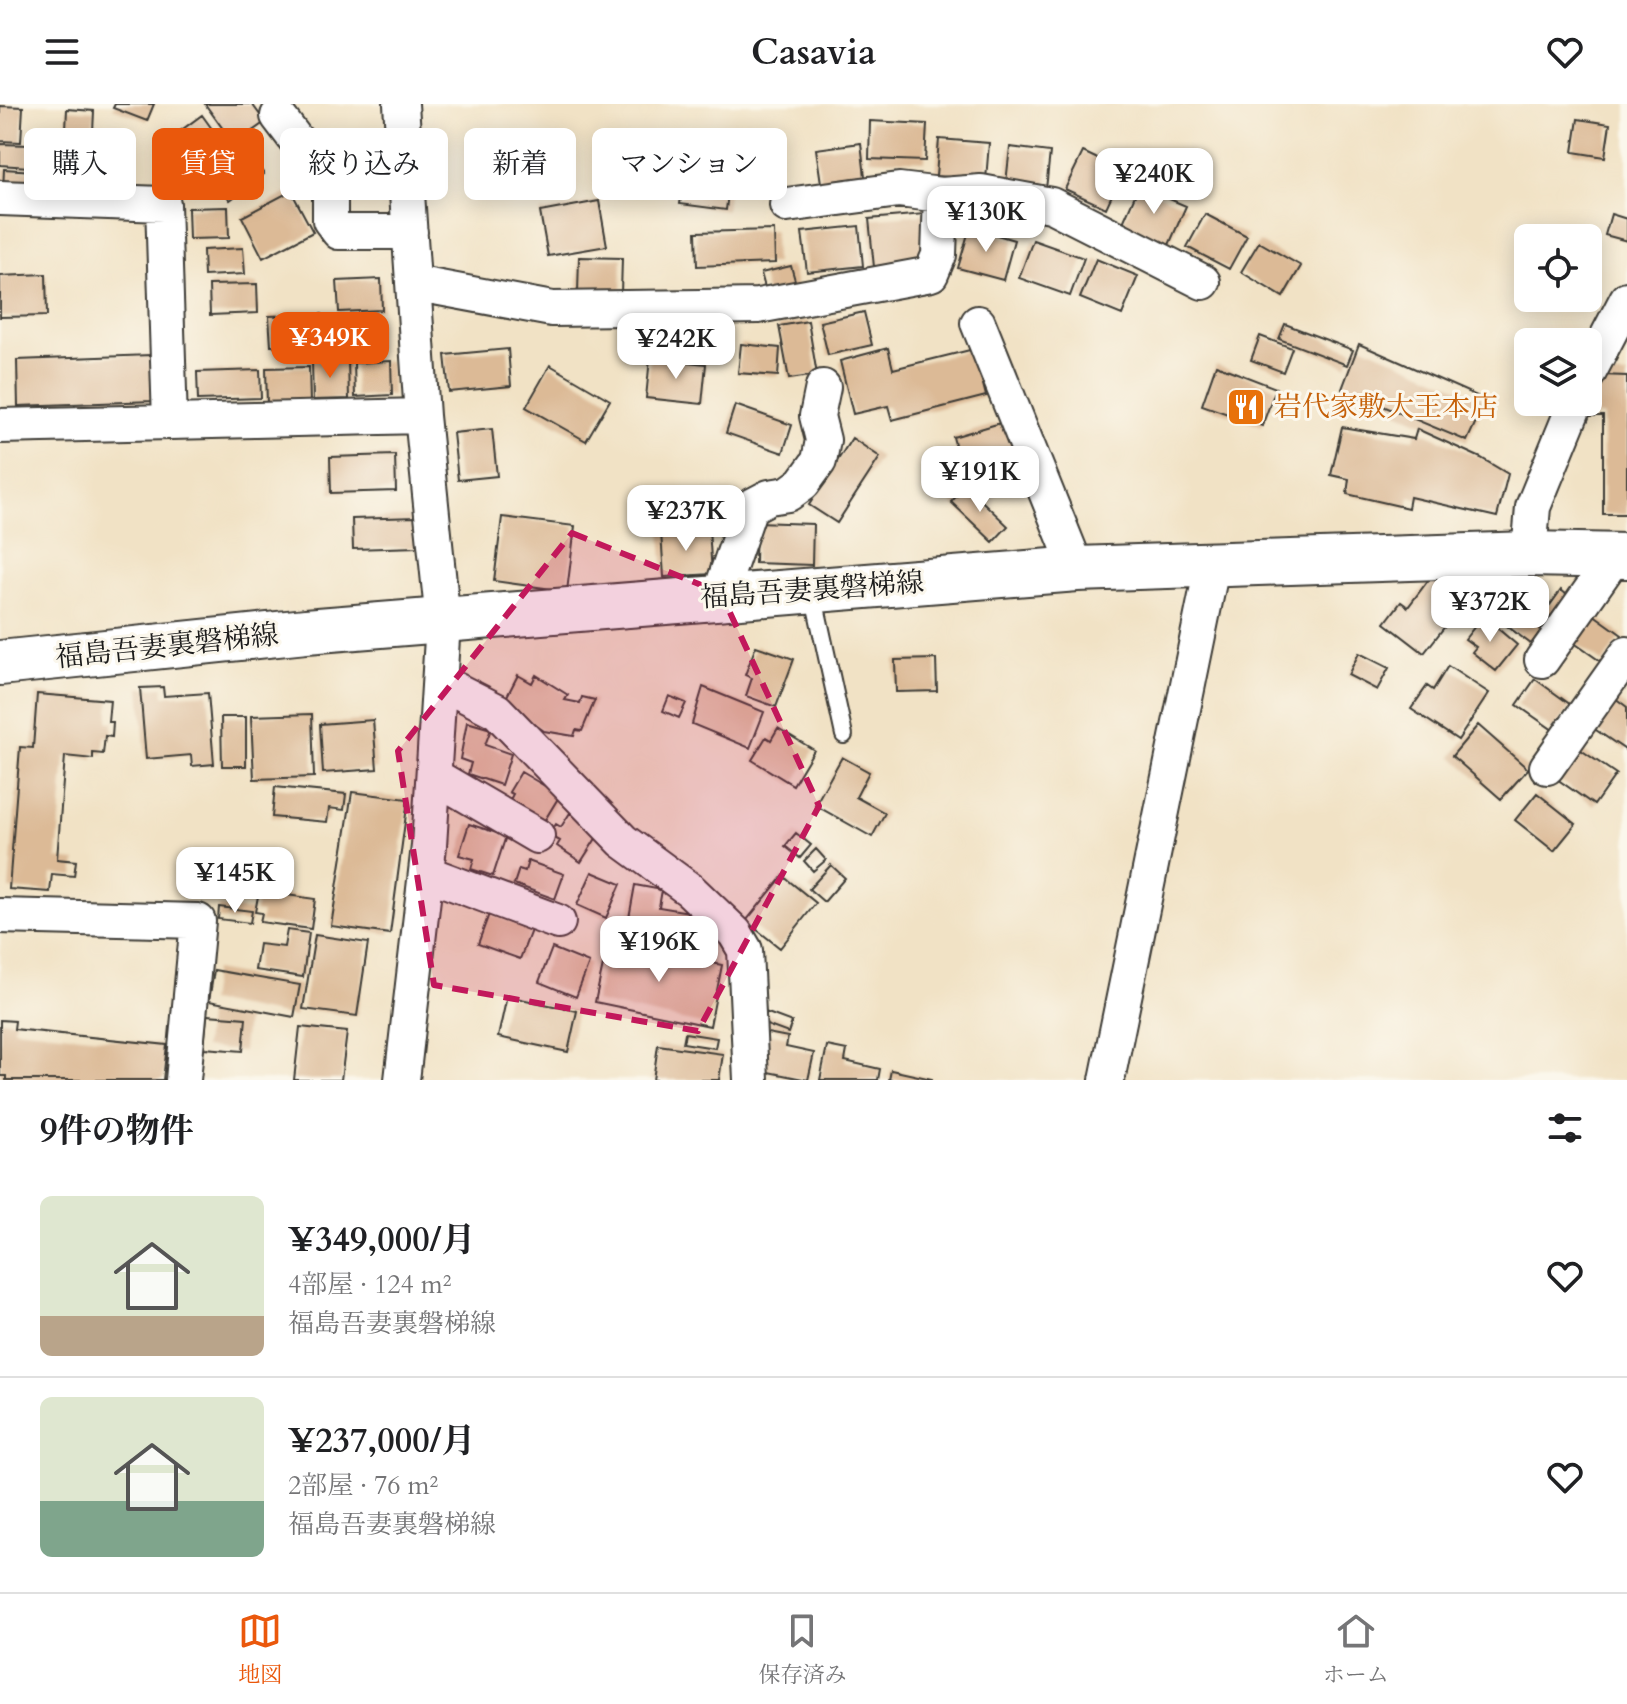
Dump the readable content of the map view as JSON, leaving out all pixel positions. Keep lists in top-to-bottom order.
{
  "streets": {
    "main road": ["福島吾妻裏磐梯線"]
  },
  "places": {
    "restaurant": ["岩代家敷大王本店"]
  },
  "page": {
    "header": "Casavia",
    "chip": [
      "購入",
      "賃貸",
      "絞り込み",
      "新着",
      "マンション"
    ],
    "price": [
      "¥240K",
      "¥130K",
      "¥349K",
      "¥242K",
      "¥191K",
      "¥237K",
      "¥372K",
      "¥145K",
      "¥196K"
    ],
    "heading": "9件の物件",
    "list": [
      {
        "name": "¥349,000/月",
        "note": "4部屋 · 124 m² · 福島吾妻裏磐梯線"
      },
      {
        "name": "¥237,000/月",
        "note": "2部屋 · 76 m² · 福島吾妻裏磐梯線"
      }
    ],
    "tabs": ["地図", "保存済み", "ホーム"]
  }
}
